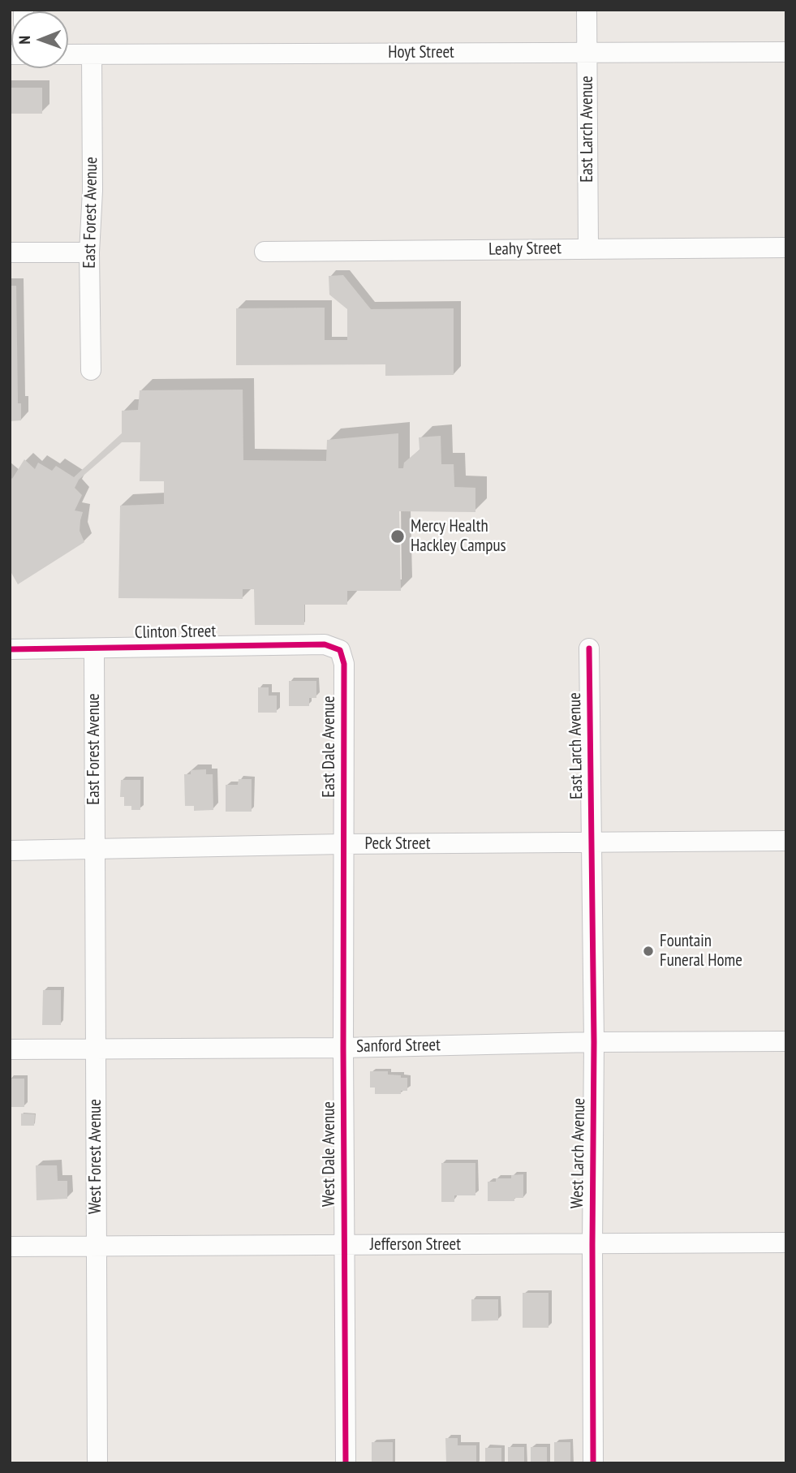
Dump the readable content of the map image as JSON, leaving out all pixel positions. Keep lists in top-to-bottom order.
{
  "streets": {
    "street": [
      "Hoyt Street",
      "East Larch Avenue",
      "East Forest Avenue",
      "Leahy Street",
      "Clinton Street",
      "East Dale Avenue",
      "Peck Street",
      "Sanford Street",
      "West Larch Avenue",
      "West Dale Avenue",
      "West Forest Avenue",
      "Jefferson Street"
    ]
  },
  "crossings": [
    ["Hoyt Street", "East Larch Avenue"],
    ["Hoyt Street", "East Forest Avenue"],
    ["East Larch Avenue", "Leahy Street"],
    ["East Larch Avenue", "Peck Street"],
    ["East Larch Avenue", "West Larch Avenue"],
    ["East Forest Avenue", "Clinton Street"],
    ["East Forest Avenue", "Peck Street"],
    ["East Forest Avenue", "West Forest Avenue"],
    ["Clinton Street", "East Dale Avenue"],
    ["East Dale Avenue", "Peck Street"],
    ["East Dale Avenue", "West Dale Avenue"],
    ["Peck Street", "West Larch Avenue"],
    ["Peck Street", "West Dale Avenue"],
    ["Peck Street", "West Forest Avenue"],
    ["Sanford Street", "West Larch Avenue"],
    ["Sanford Street", "West Dale Avenue"],
    ["Sanford Street", "West Forest Avenue"],
    ["West Larch Avenue", "Jefferson Street"],
    ["West Dale Avenue", "Jefferson Street"],
    ["West Forest Avenue", "Jefferson Street"]
  ],
  "places": ["Mercy Health Hackley Campus", "Fountain Funeral Home"],
  "north": "left"
}
